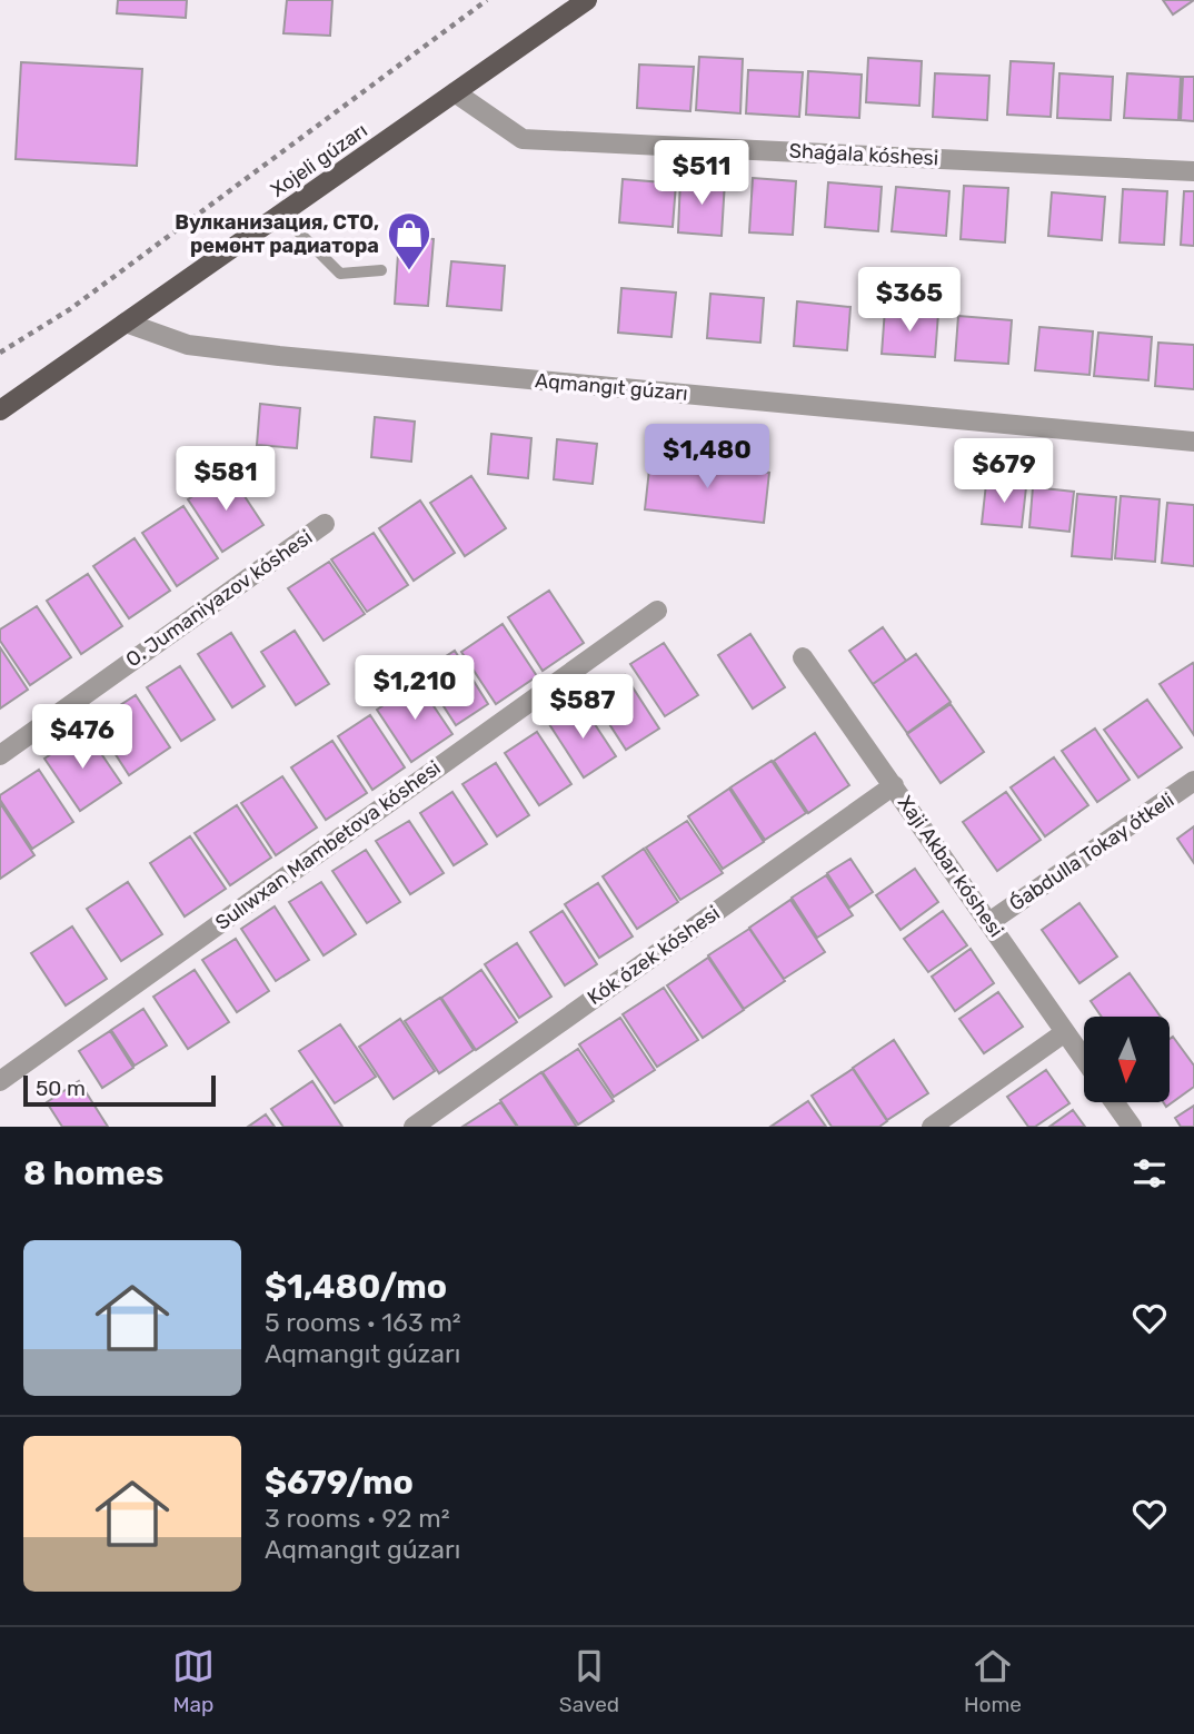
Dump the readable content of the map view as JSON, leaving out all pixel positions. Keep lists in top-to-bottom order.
{
  "streets": {
    "main road": ["Xojeli gúzarı"],
    "street": [
      "Shaǵala kóshesi",
      "Aqmangıt gúzarı",
      "O. Jumaniyazov kóshesi",
      "Sulıwxan Mambetova kóshesi",
      "Ǵabdulla Tokay ótkeli",
      "Xaji Akbar kóshesi",
      "Kók ózek kóshesi"
    ]
  },
  "crossings": [
    ["Shaǵala kóshesi", "Xojeli gúzarı"],
    ["Xojeli gúzarı", "Aqmangıt gúzarı"],
    ["Ǵabdulla Tokay ótkeli", "Xaji Akbar kóshesi"],
    ["Xaji Akbar kóshesi", "Kók ózek kóshesi"]
  ],
  "places": {
    "shop": ["Вулканизация, СТО, ремонт радиатора"]
  },
  "scale_bar": "50 m",
  "north": "bottom",
  "page": {
    "price": [
      "$511",
      "$365",
      "$1,480",
      "$679",
      "$581",
      "$1,210",
      "$587",
      "$476"
    ],
    "scale": "50 m",
    "heading": "8 homes",
    "list": [
      {
        "name": "$1,480/mo",
        "note": "5 rooms · 163 m² · Aqmangıt gúzarı"
      },
      {
        "name": "$679/mo",
        "note": "3 rooms · 92 m² · Aqmangıt gúzarı"
      }
    ],
    "tabs": ["Map", "Saved", "Home"]
  }
}
